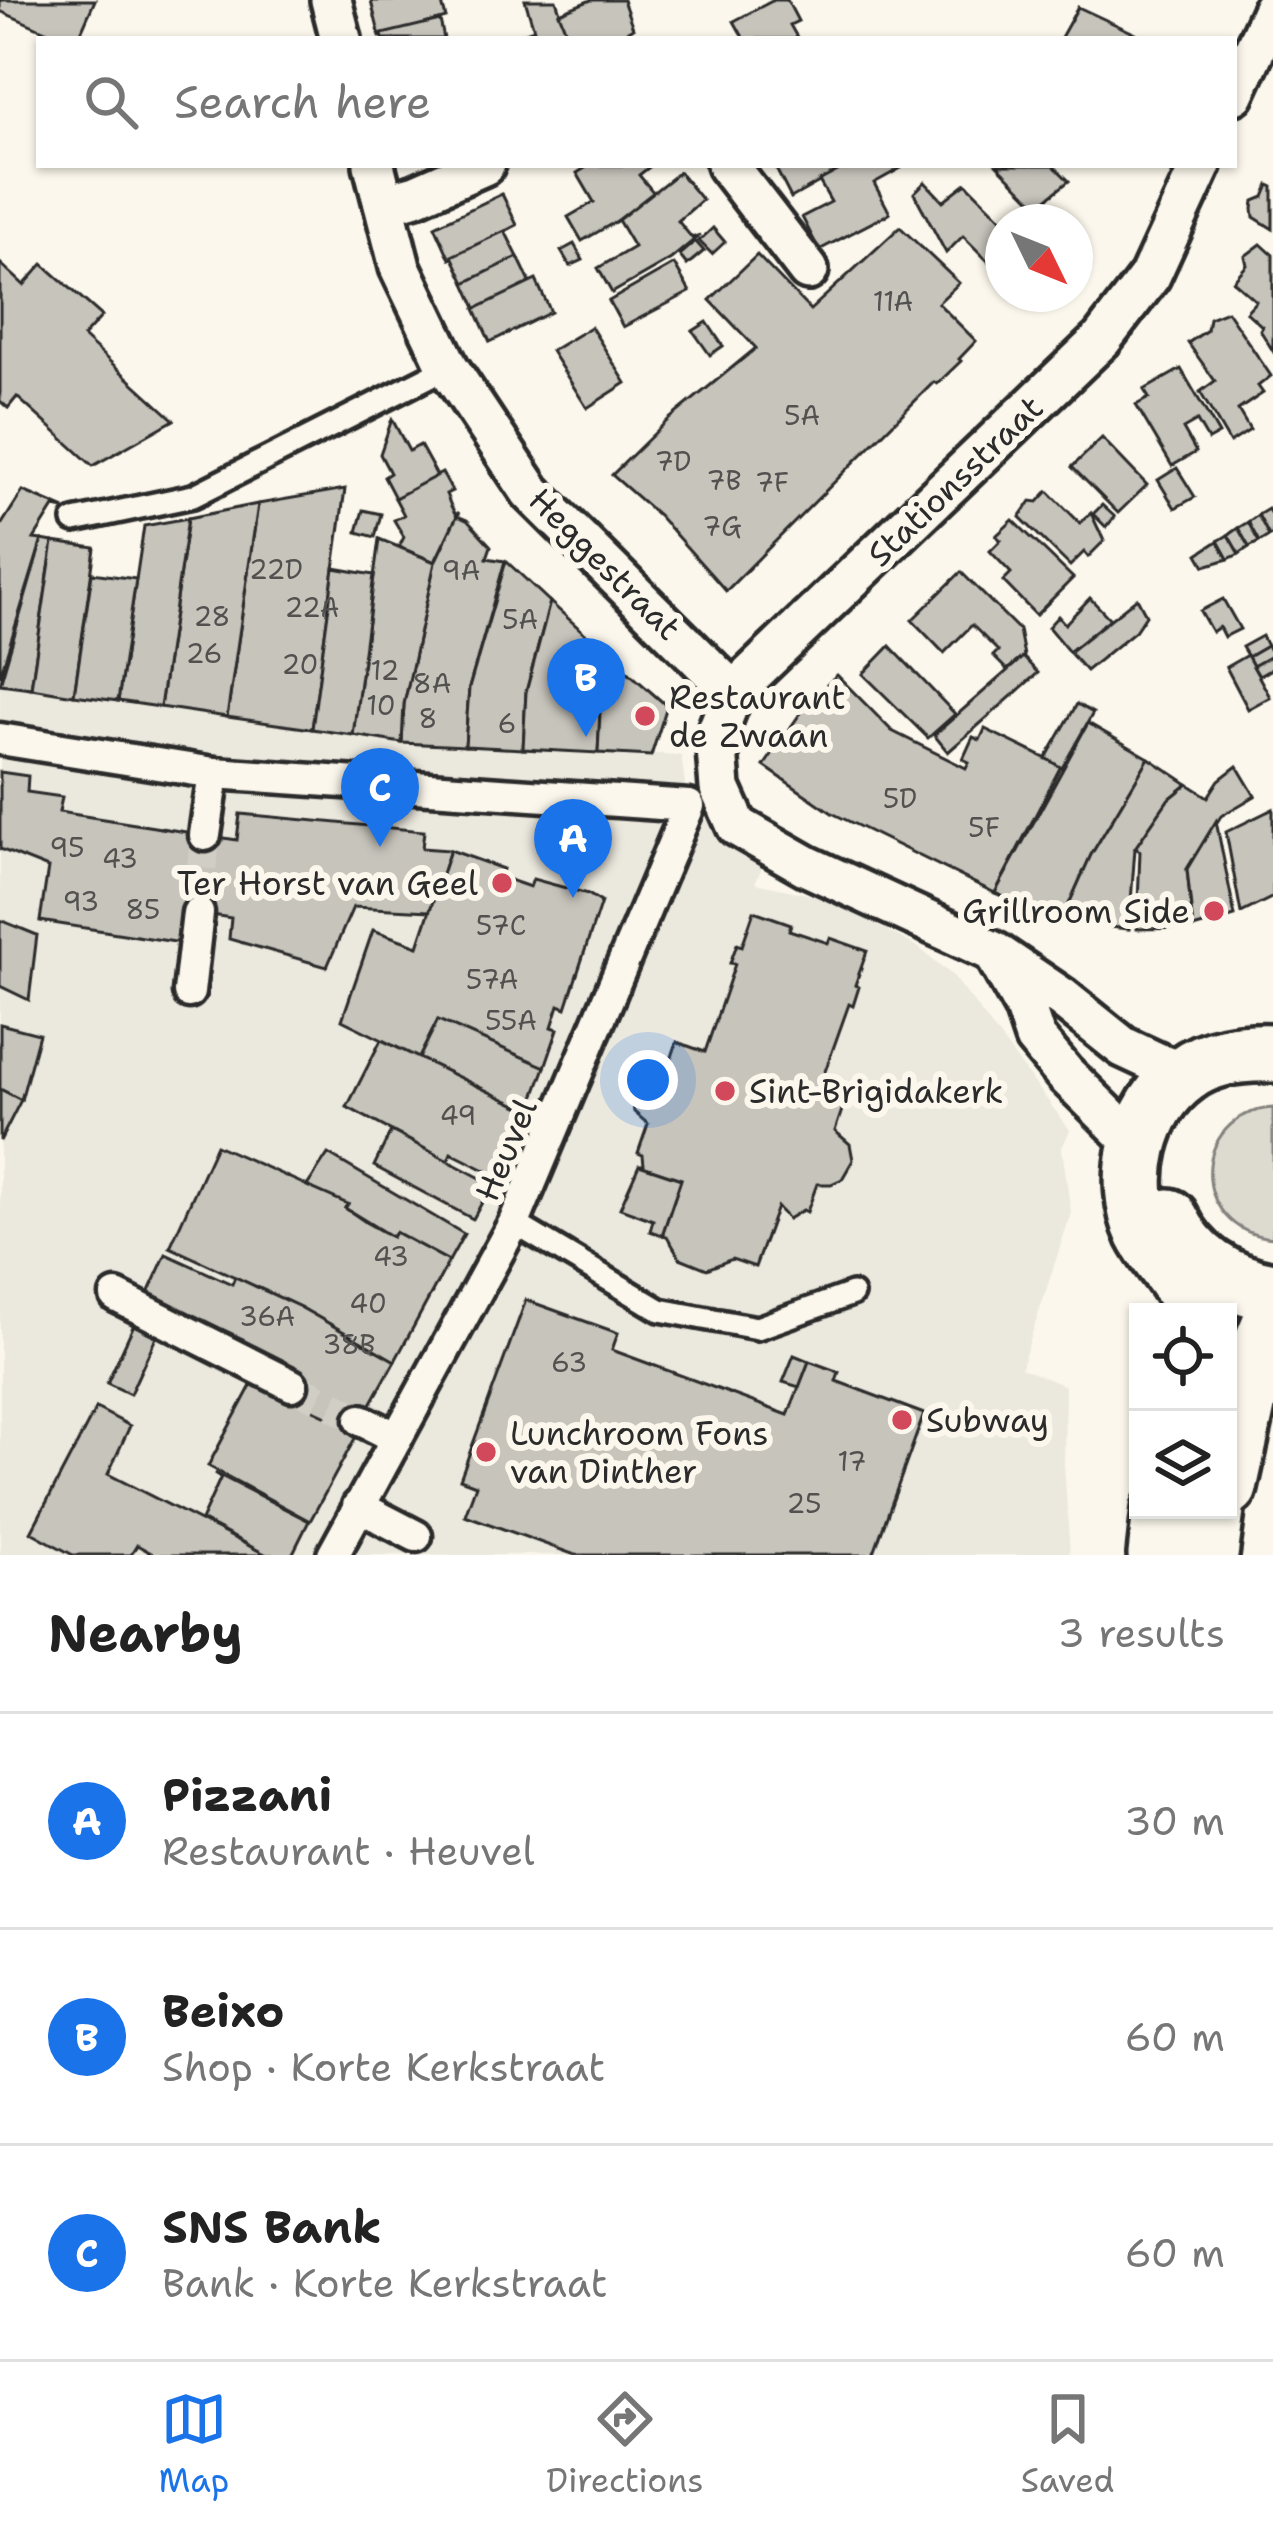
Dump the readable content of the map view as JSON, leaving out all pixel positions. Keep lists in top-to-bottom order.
{
  "streets": {
    "street": ["Stationsstraat", "Heggestraat", "Heuvel"]
  },
  "crossings": [
    ["Stationsstraat", "Heggestraat"]
  ],
  "places": [
    "Restaurant de Zwaan",
    "Ter Horst van Geel",
    "Grillroom Side",
    "Sint-Brigidakerk",
    "Subway",
    "Lunchroom Fons van Dinther"
  ],
  "house_numbers": [
    "11A",
    "5A",
    "7D",
    "7B",
    "7F",
    "7G",
    "22D",
    "9A",
    "22A",
    "28",
    "5A",
    "26",
    "20",
    "12",
    "8A",
    "10",
    "8",
    "6",
    "5D",
    "5F",
    "95",
    "43",
    "93",
    "85",
    "57C",
    "57A",
    "55A",
    "49",
    "43",
    "40",
    "36A",
    "38B",
    "63",
    "17",
    "25"
  ],
  "north": "bottom right",
  "page": {
    "search": "Search here",
    "pins": ["B", "C", "A"],
    "heading": ["Nearby", "3 results"],
    "list": [
      {
        "mark": "A",
        "name": "Pizzani",
        "note": "Restaurant · Heuvel",
        "value": "30 m"
      },
      {
        "mark": "B",
        "name": "Beixo",
        "note": "Shop · Korte Kerkstraat",
        "value": "60 m"
      },
      {
        "mark": "C",
        "name": "SNS Bank",
        "note": "Bank · Korte Kerkstraat",
        "value": "60 m"
      }
    ],
    "nav": ["Map", "Directions", "Saved"]
  }
}
